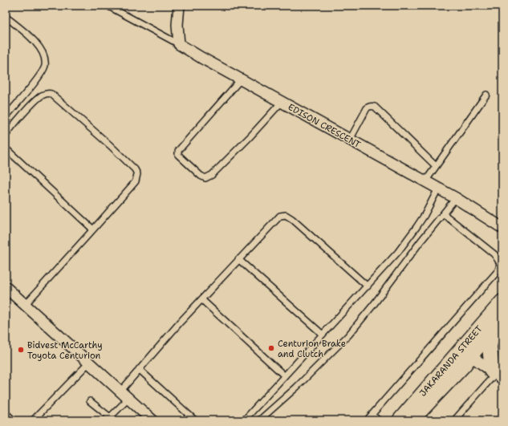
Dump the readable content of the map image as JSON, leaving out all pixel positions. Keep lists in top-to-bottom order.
{
  "streets": {
    "street": ["EDISON CRESCENT", "JAKARANDA STREET"]
  },
  "places": ["Centurion Brake and Clutch", "Bidvest McCarthy Toyota Centurion"]
}
